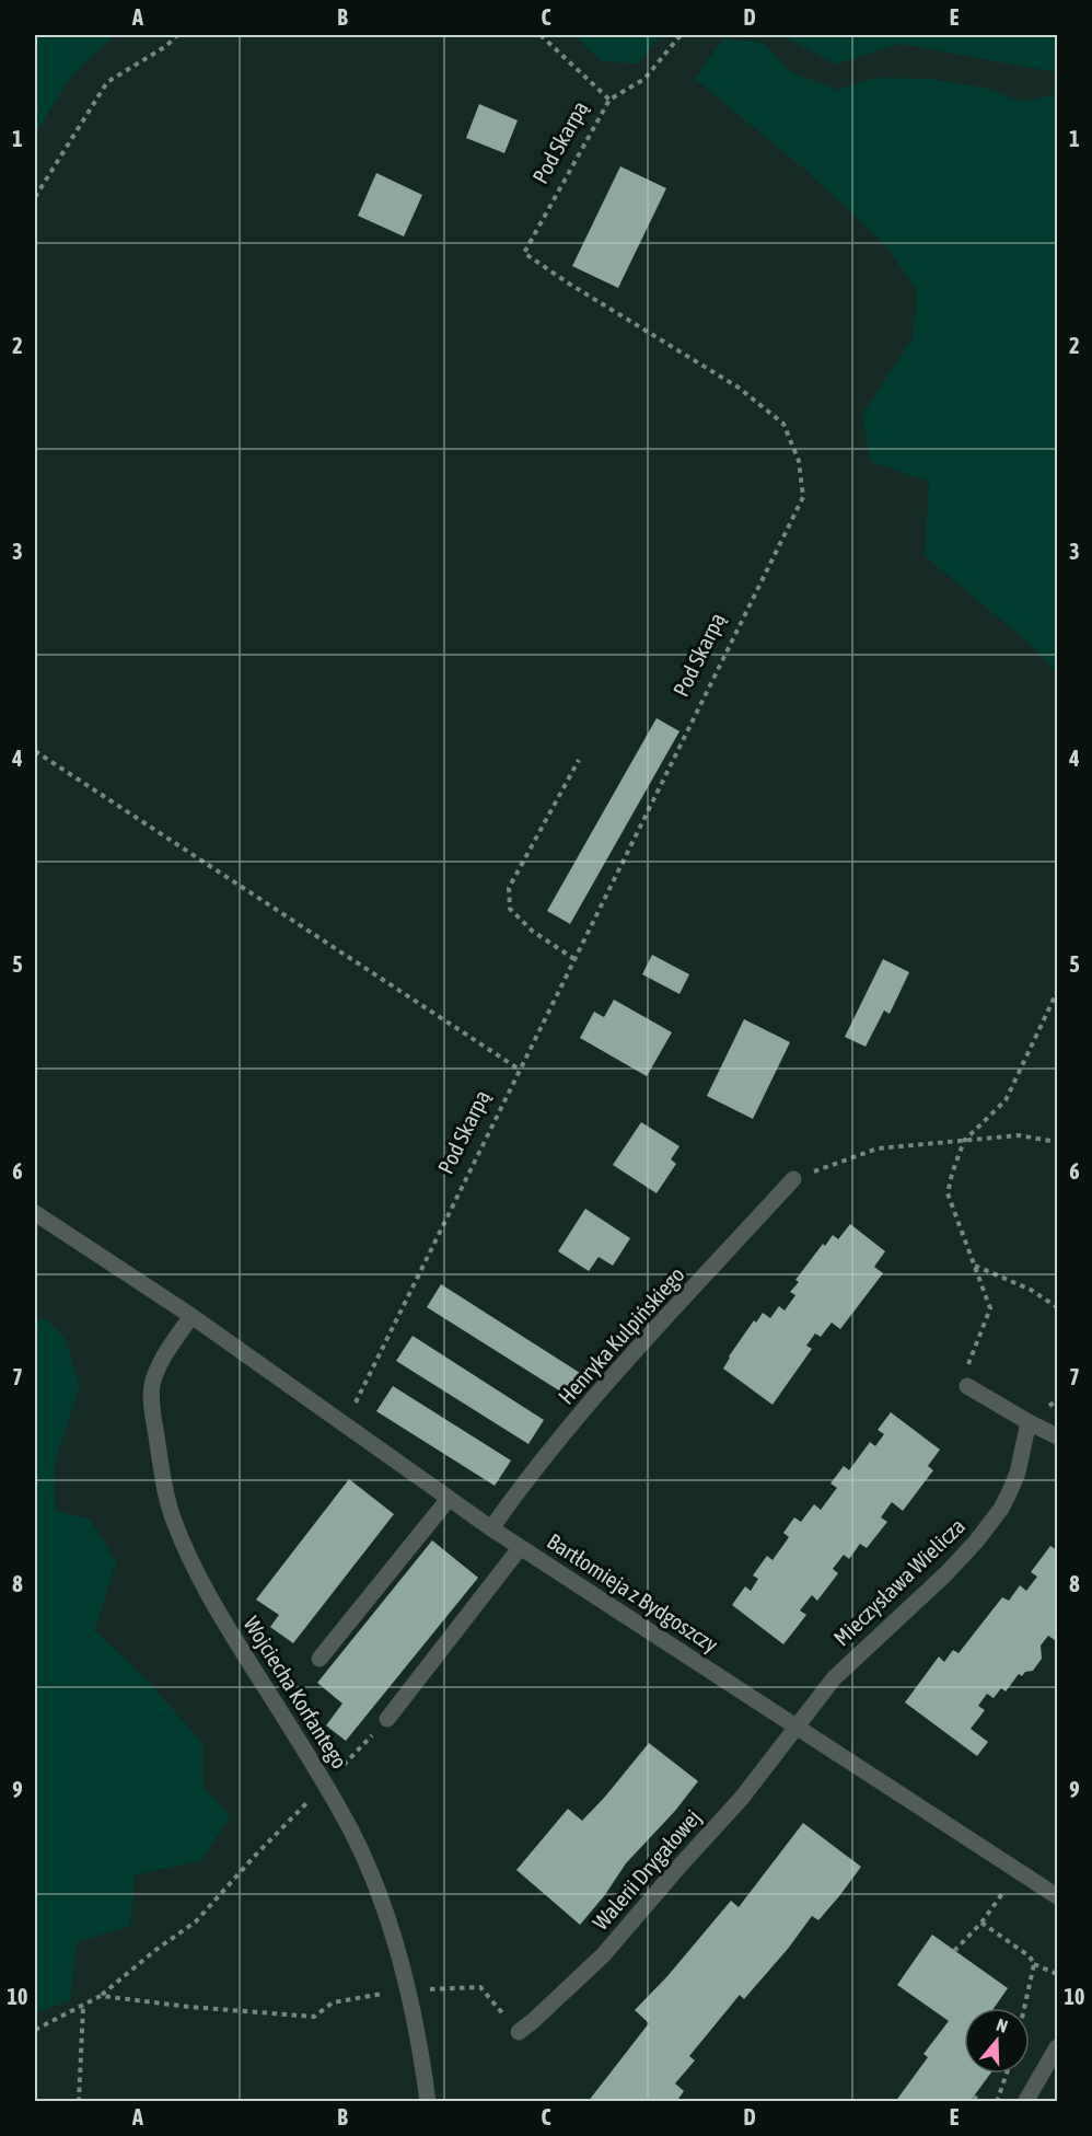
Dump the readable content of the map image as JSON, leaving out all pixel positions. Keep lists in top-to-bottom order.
{
  "streets": {
    "street": [
      "Henryka Kulpińskiego",
      "Mieczysława Wielicza",
      "Bartłomieja z Bydgoszczy",
      "Wojciecha Korfantego",
      "Walerii Drygałowej"
    ],
    "path": ["Pod Skarpą"]
  },
  "crossings": [
    ["Pod Skarpą", "Bartłomieja z Bydgoszczy"],
    ["Henryka Kulpińskiego", "Bartłomieja z Bydgoszczy"],
    ["Mieczysława Wielicza", "Bartłomieja z Bydgoszczy"],
    ["Mieczysława Wielicza", "Walerii Drygałowej"],
    ["Bartłomieja z Bydgoszczy", "Wojciecha Korfantego"],
    ["Bartłomieja z Bydgoszczy", "Walerii Drygałowej"]
  ],
  "north": "top",
  "grid": {
    "columns": [
      "A",
      "B",
      "C",
      "D",
      "E"
    ],
    "rows": [
      "1",
      "2",
      "3",
      "4",
      "5",
      "6",
      "7",
      "8",
      "9",
      "10"
    ]
  }
}
